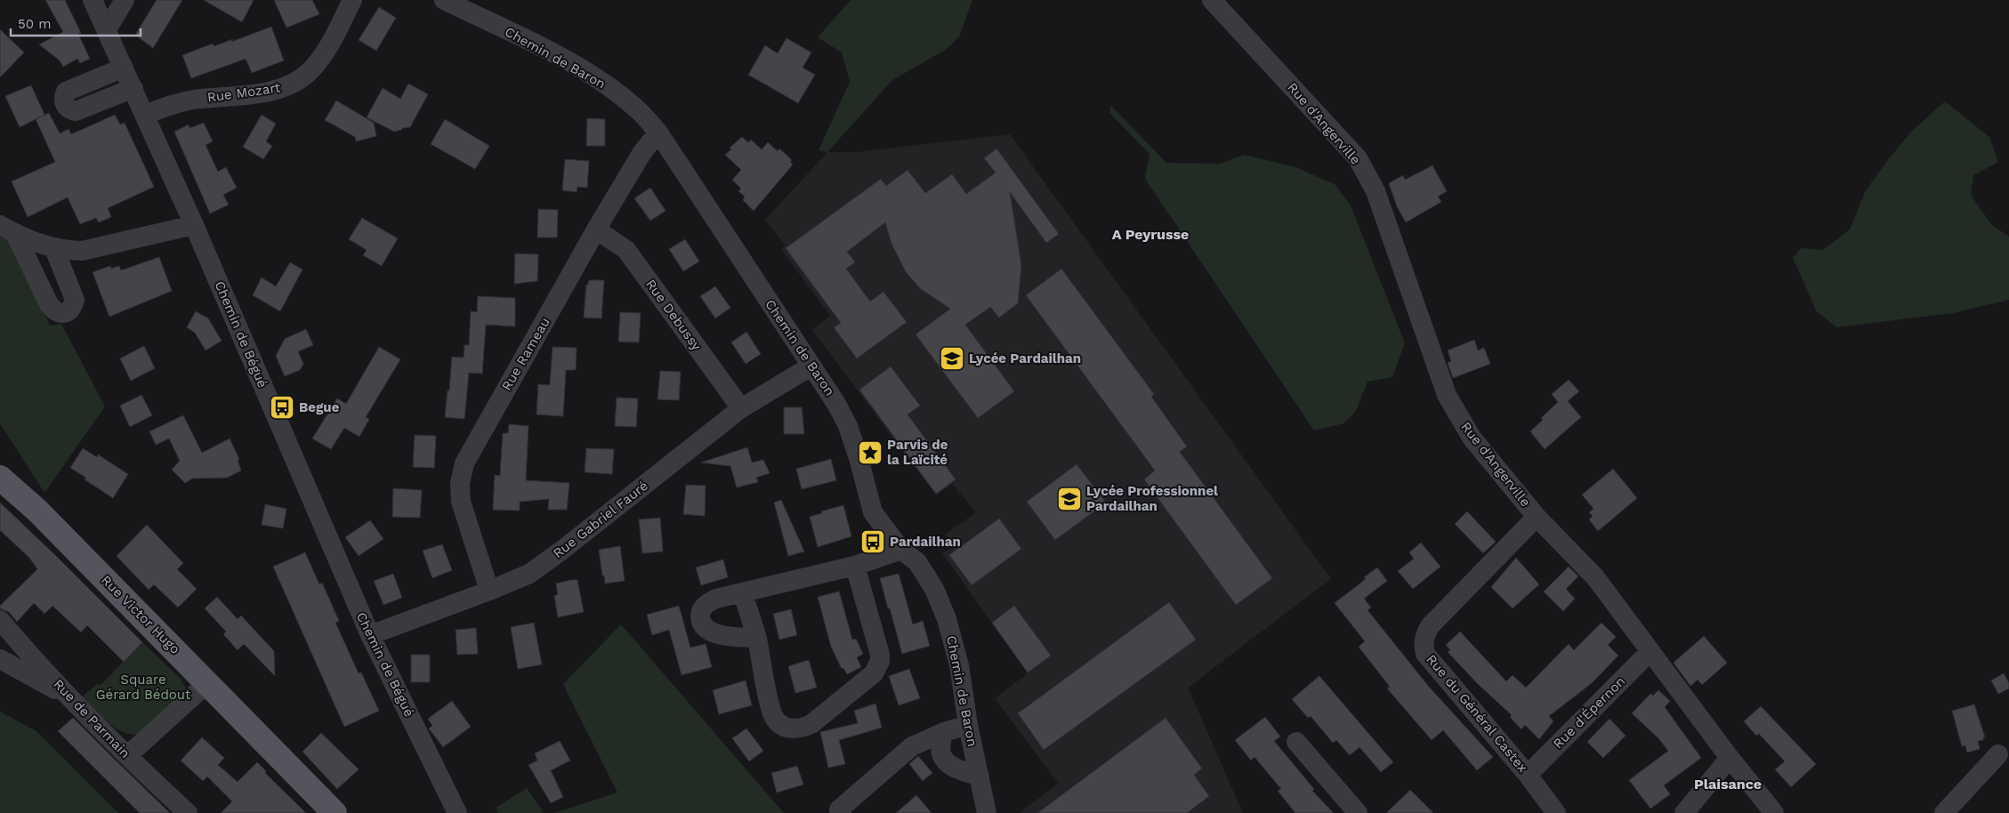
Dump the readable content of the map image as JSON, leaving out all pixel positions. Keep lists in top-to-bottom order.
{
  "streets": {
    "main road": ["Rue Victor Hugo"],
    "street": [
      "Chemin de Baron",
      "Rue Mozart",
      "Rue d'Angerville",
      "Rue Debussy",
      "Chemin de Bégué",
      "Rue Rameau",
      "Rue Gabriel Fauré",
      "Rue d'Épernon",
      "Rue du Général Castex",
      "Rue de Parmain"
    ]
  },
  "crossings": [
    ["Chemin de Baron", "Rue Rameau"],
    ["Chemin de Baron", "Rue Gabriel Fauré"],
    ["Rue Mozart", "Chemin de Bégué"],
    ["Rue d'Angerville", "Rue d'Épernon"],
    ["Rue d'Angerville", "Rue du Général Castex"],
    ["Rue Debussy", "Rue Rameau"],
    ["Rue Debussy", "Rue Gabriel Fauré"],
    ["Chemin de Bégué", "Rue Gabriel Fauré"],
    ["Rue Rameau", "Rue Gabriel Fauré"],
    ["Rue d'Épernon", "Rue du Général Castex"]
  ],
  "districts": ["A Peyrusse", "Plaisance"],
  "parks": ["Square Gérard Bédout"],
  "places": {
    "school or university": ["Lycée Pardailhan", "Lycée Professionnel Pardailhan"],
    "bus stop": ["Begue", "Pardailhan"],
    "place": ["Parvis de la Laïcité"]
  },
  "scale_bar": "50 m"
}
